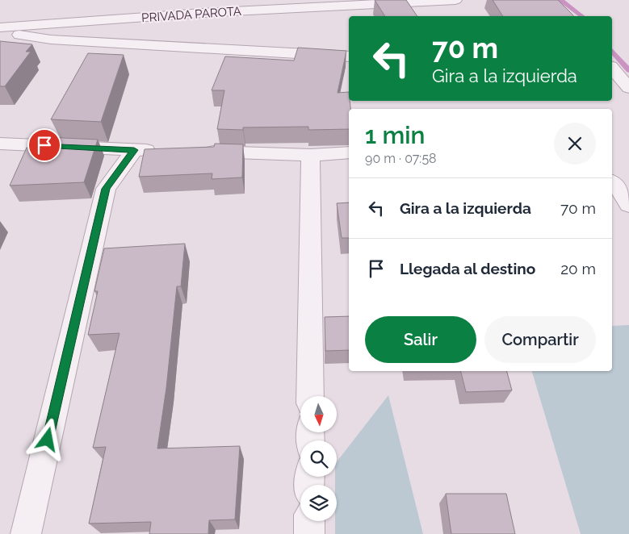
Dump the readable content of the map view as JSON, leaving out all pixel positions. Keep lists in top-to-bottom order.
{
  "streets": {
    "street": ["PRIVADA PAROTA"]
  },
  "north": "bottom",
  "page": {
    "turn": ["70 m", "Gira a la izquierda"],
    "heading": ["1 min", "90 m · 07:58"],
    "list": [
      {
        "name": "Gira a la izquierda",
        "value": "70 m"
      },
      {
        "name": "Llegada al destino",
        "value": "20 m"
      }
    ],
    "buttons": ["Salir", "Compartir"]
  }
}
